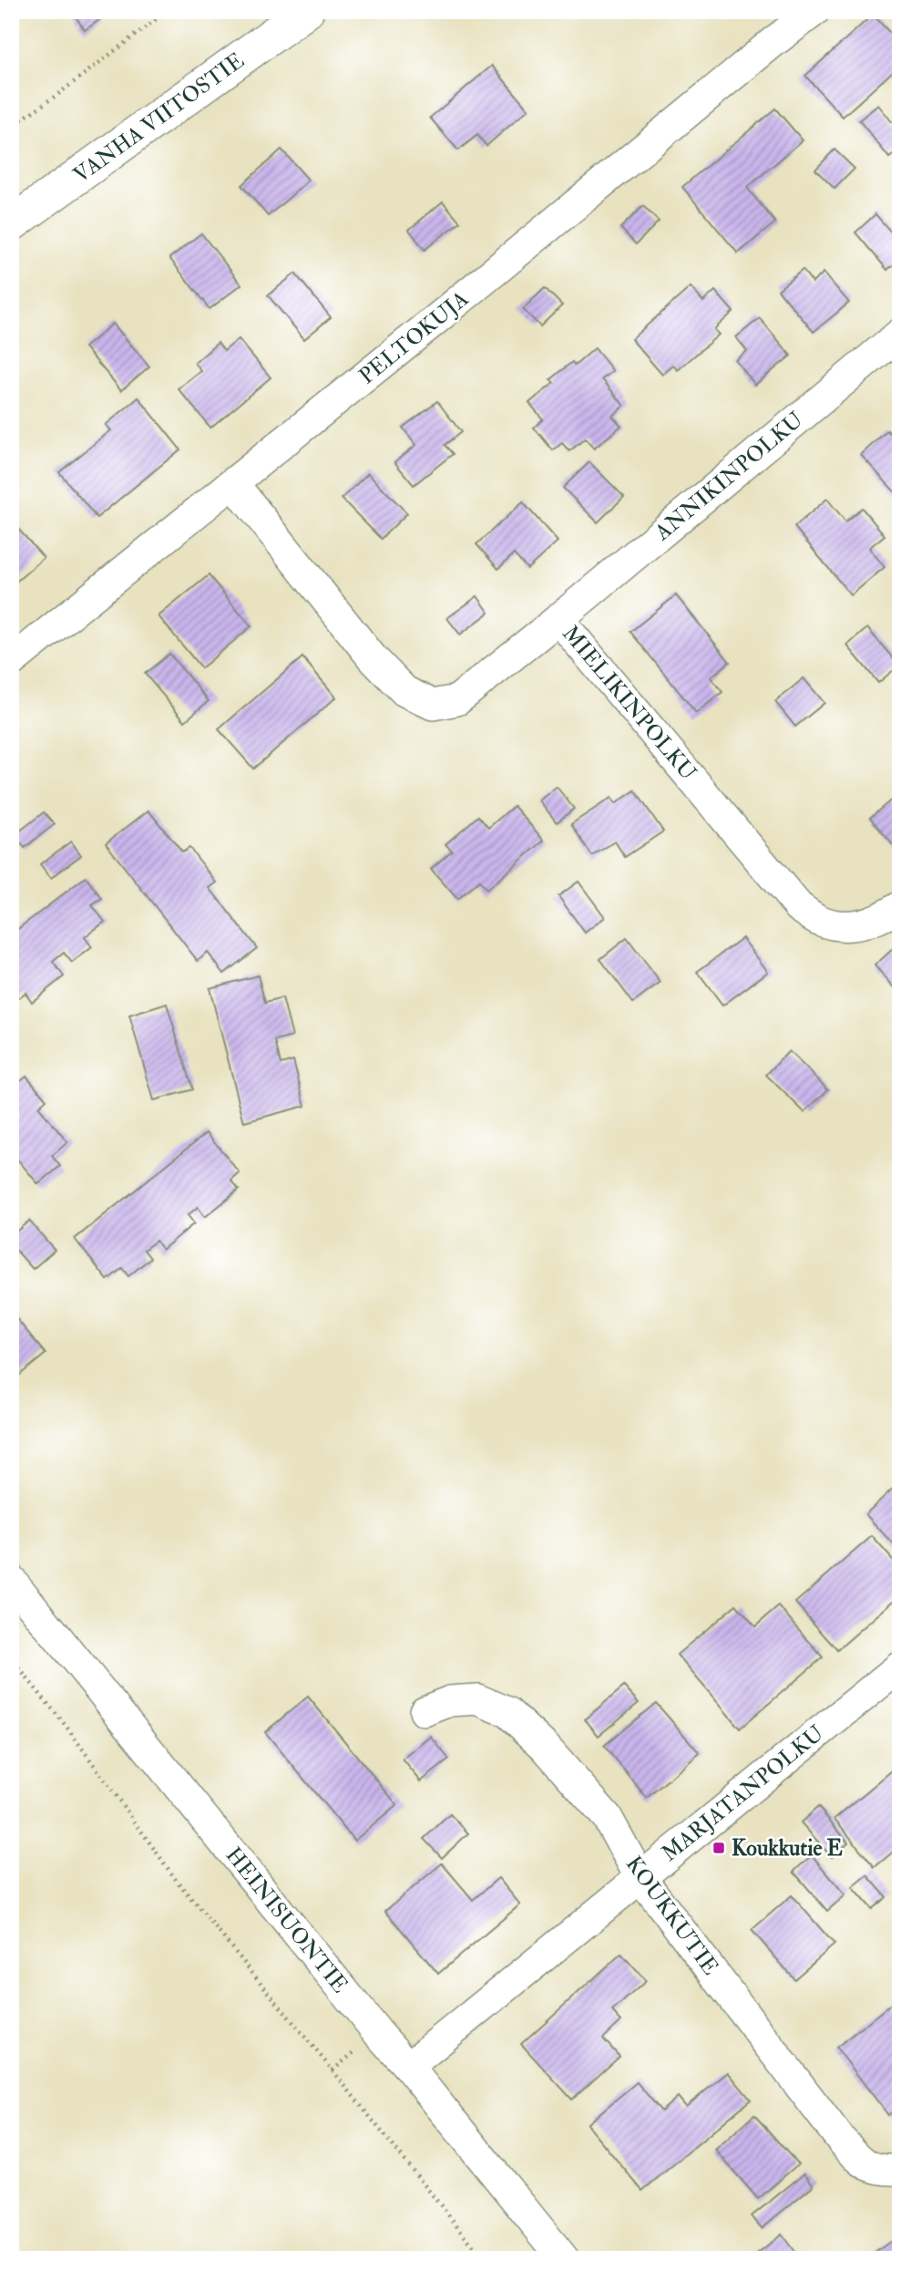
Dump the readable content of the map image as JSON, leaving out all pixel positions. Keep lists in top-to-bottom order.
{
  "streets": {
    "main road": ["VANHA VIITOSTIE"],
    "street": [
      "PELTOKUJA",
      "ANNIKINPOLKU",
      "MIELIKINPOLKU",
      "MARJATANPOLKU",
      "KOUKKUTIE",
      "HEINISUONTIE"
    ]
  },
  "crossings": [
    ["PELTOKUJA", "MIELIKINPOLKU"],
    ["ANNIKINPOLKU", "MIELIKINPOLKU"],
    ["MARJATANPOLKU", "KOUKKUTIE"],
    ["MARJATANPOLKU", "HEINISUONTIE"]
  ],
  "places": {
    "transit": ["Koukkutie E"]
  }
}
